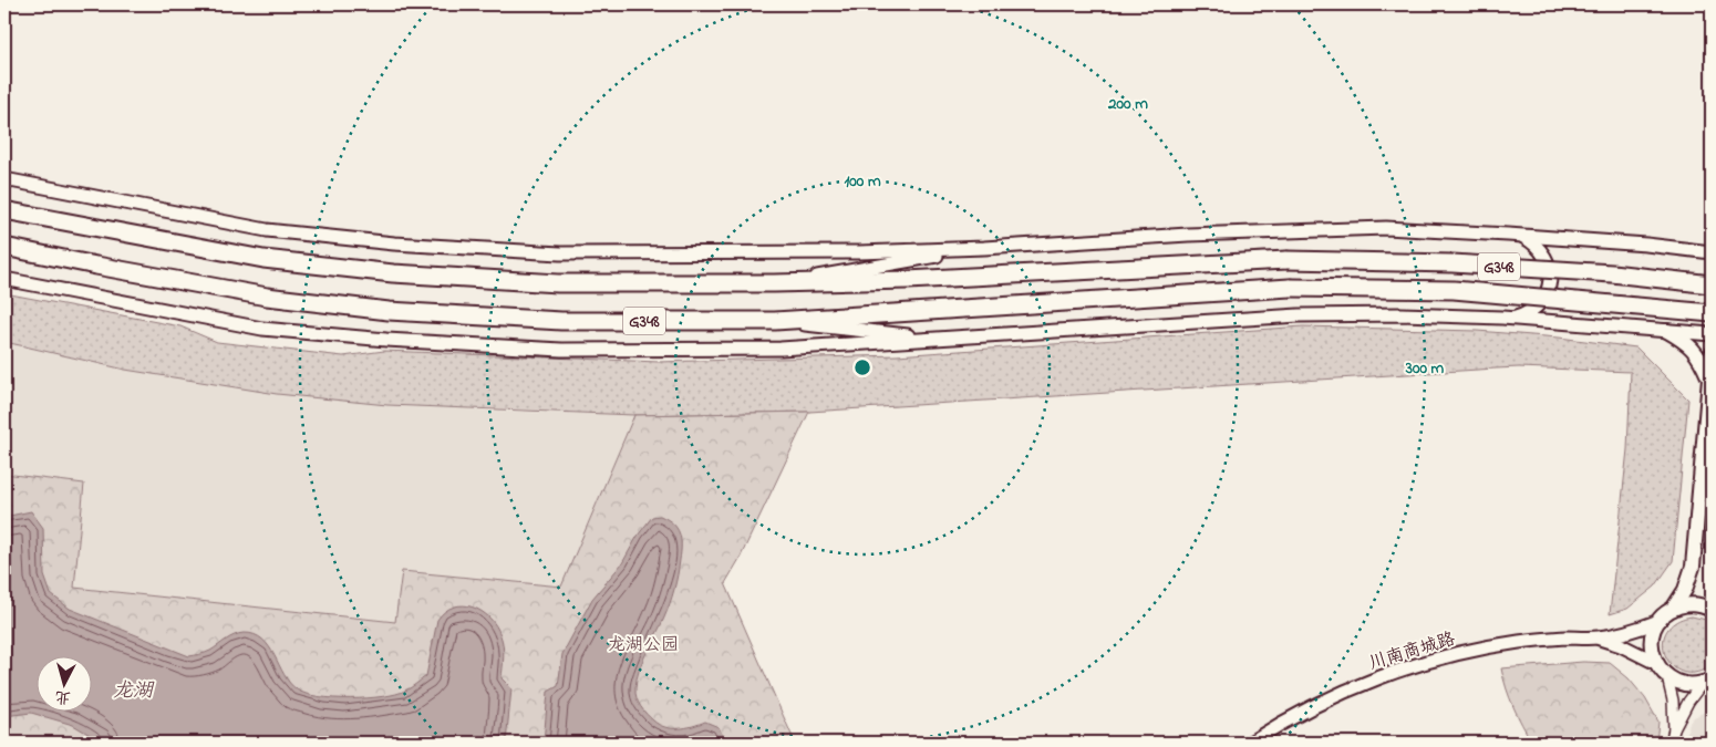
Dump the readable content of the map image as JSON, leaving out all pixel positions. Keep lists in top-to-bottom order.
{
  "streets": {
    "highway": ["G348"],
    "street": ["川南商城路"]
  },
  "water": ["龙湖"],
  "parks": ["龙湖公园"],
  "north": "bottom",
  "rings": ["200 m", "100 m", "300 m"]
}
